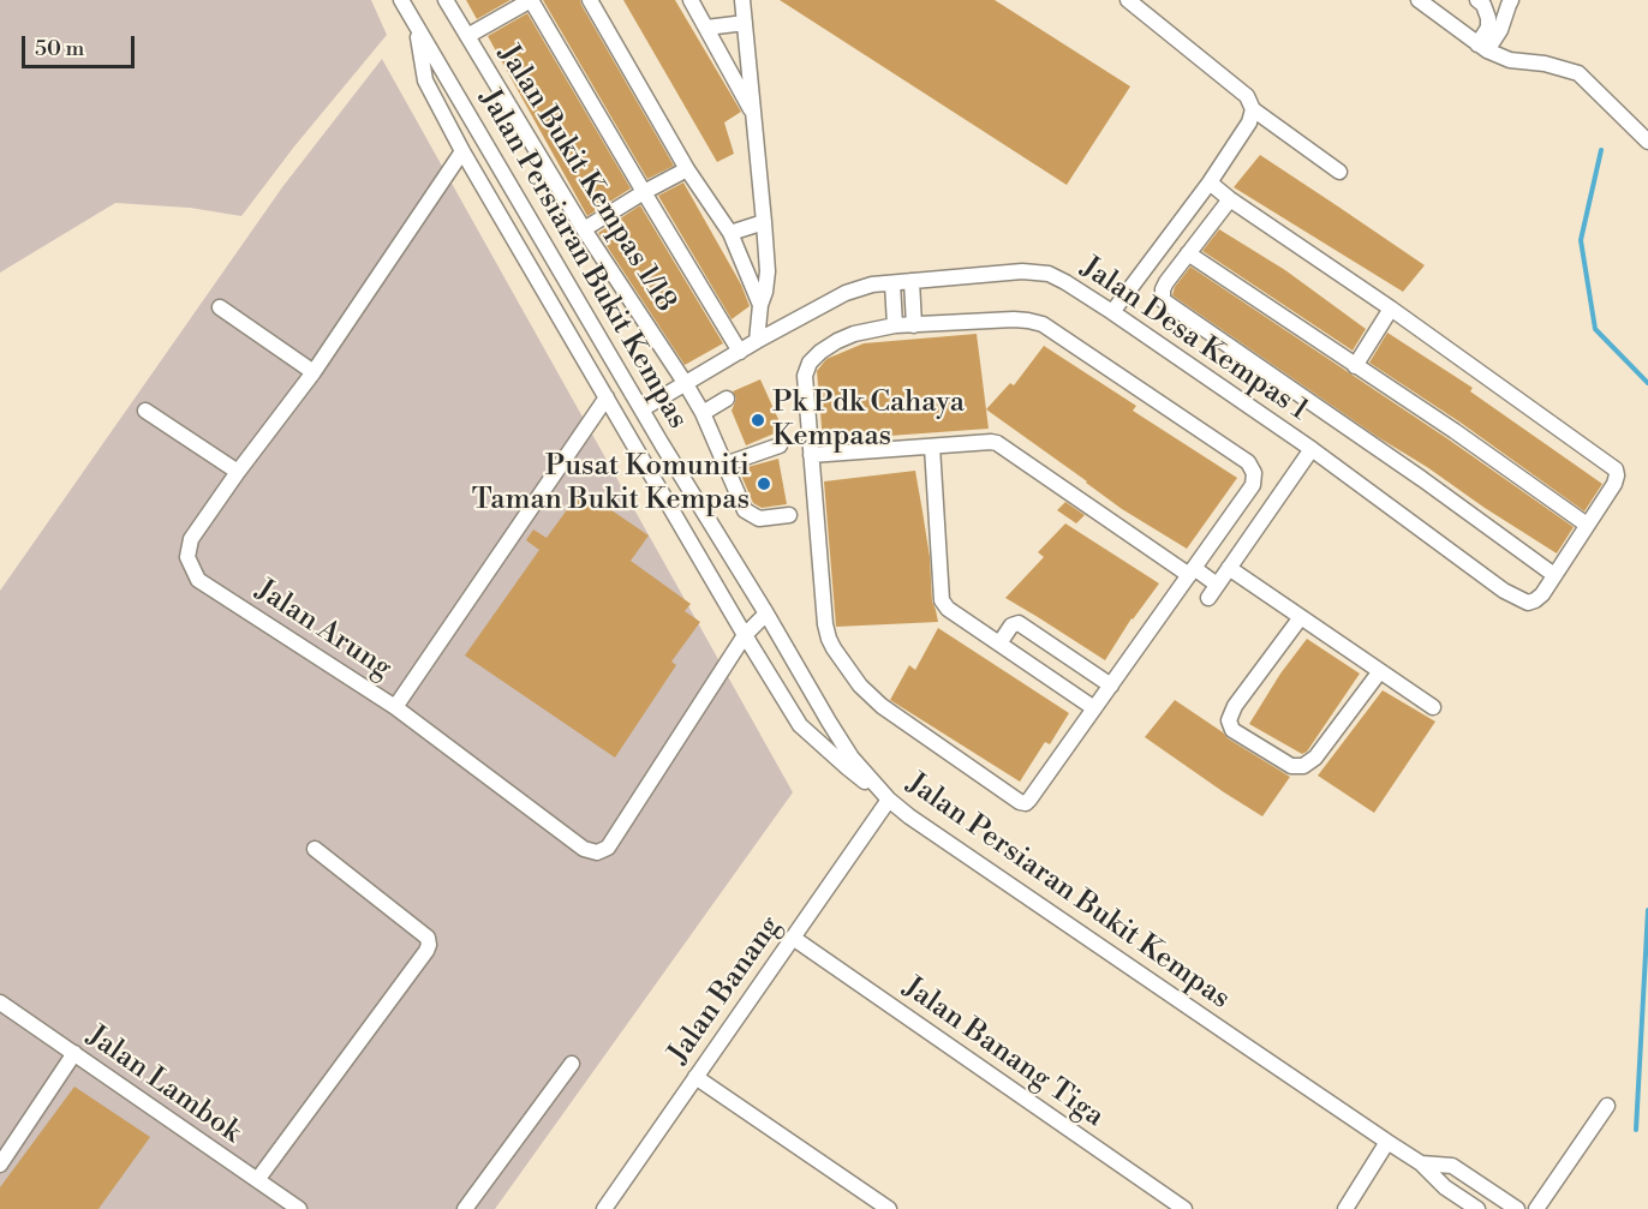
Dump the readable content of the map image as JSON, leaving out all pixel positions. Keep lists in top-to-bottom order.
{
  "streets": {
    "street": [
      "Jalan Bukit Kempas 1/18",
      "Jalan Persiaran Bukit Kempas",
      "Jalan Desa Kempas 1",
      "Jalan Arung",
      "Jalan Banang",
      "Jalan Banang Tiga",
      "Jalan Lambok"
    ]
  },
  "crossings": [
    ["Jalan Bukit Kempas 1/18", "Jalan Desa Kempas 1"],
    ["Jalan Persiaran Bukit Kempas", "Jalan Desa Kempas 1"],
    ["Jalan Persiaran Bukit Kempas", "Jalan Arung"],
    ["Jalan Persiaran Bukit Kempas", "Jalan Banang"],
    ["Jalan Banang", "Jalan Banang Tiga"]
  ],
  "places": ["Pk Pdk Cahaya Kempaas", "Pusat Komuniti Taman Bukit Kempas"],
  "scale_bar": "50 m"
}
